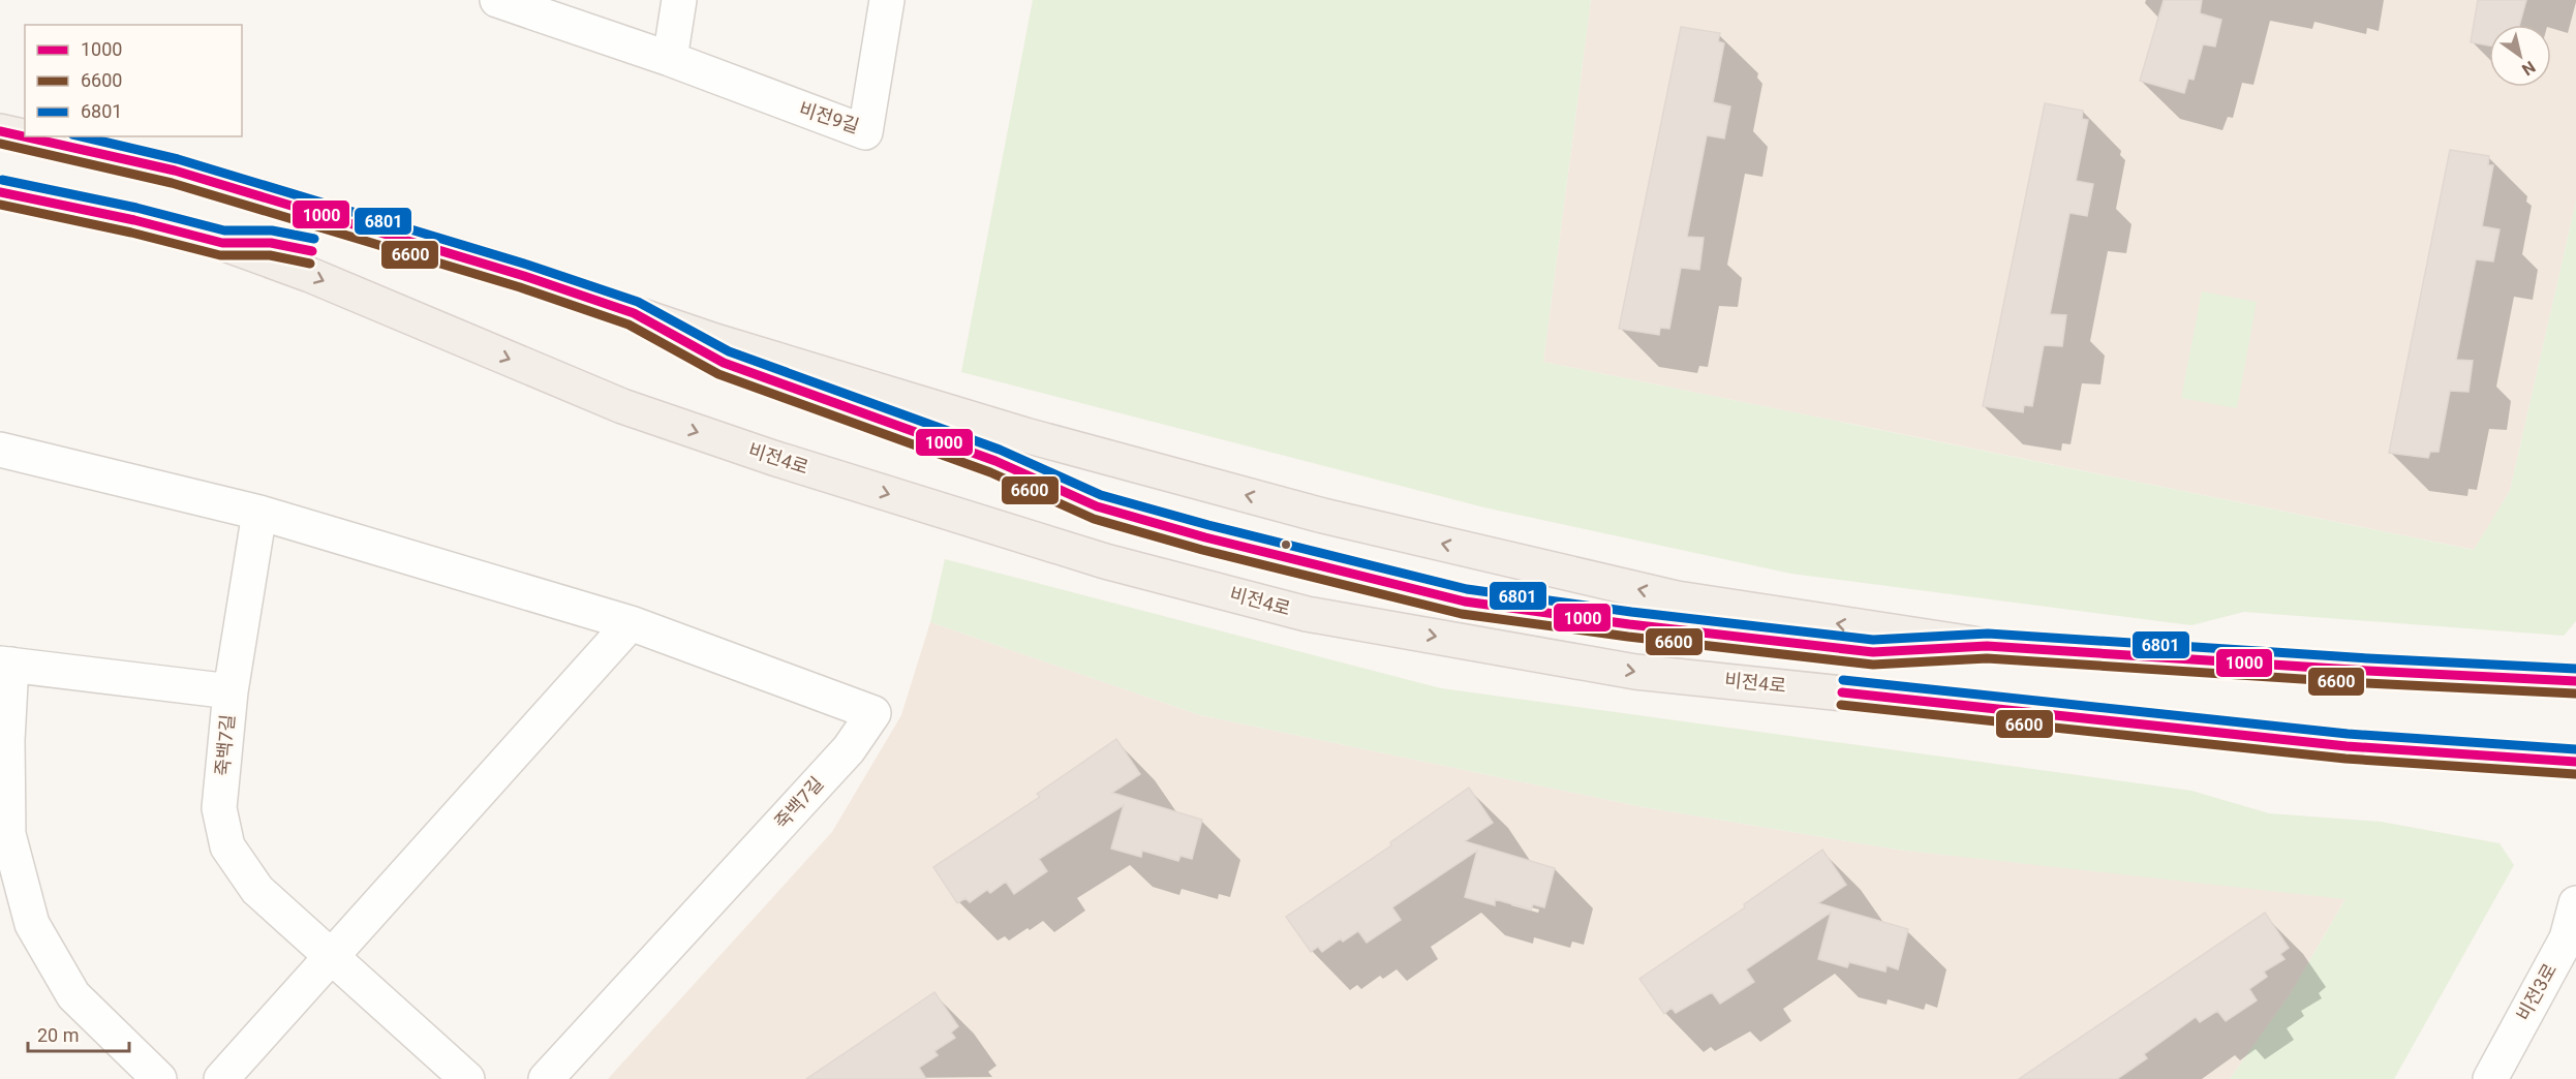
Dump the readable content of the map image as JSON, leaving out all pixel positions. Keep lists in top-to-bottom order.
{
  "streets": {
    "main road": ["비전4로"],
    "street": ["비전9길", "죽백7길", "비전3로"]
  },
  "lines": ["transit line 1000", "transit line 6801", "transit line 6600"],
  "legend": ["1000", "6600", "6801"],
  "scale_bar": "20 m",
  "north": "bottom right"
}
